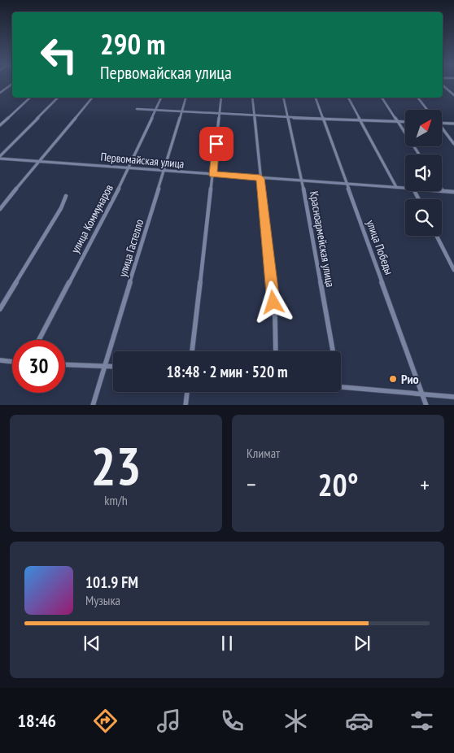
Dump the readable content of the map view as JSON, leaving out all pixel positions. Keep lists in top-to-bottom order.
{
  "streets": {
    "street": [
      "Первомайская улица",
      "улица Коммунаров",
      "Красноармейская улица",
      "улица Победы",
      "улица Гастелло"
    ]
  },
  "crossings": [
    ["Первомайская улица", "улица Коммунаров"],
    ["Первомайская улица", "Красноармейская улица"],
    ["Первомайская улица", "улица Победы"],
    ["Первомайская улица", "улица Гастелло"]
  ],
  "places": ["Рио"],
  "north": "top right",
  "page": {
    "turn": ["290 m", "Первомайская улица"],
    "limit": "30",
    "trip": "18:48 · 2 мин · 520 m",
    "tile": [
      ["23", "km/h"],
      "Климат"
    ],
    "heat": ["−", "20°", "+"],
    "song": ["101.9 FM", "Музыка"],
    "tabs": "18:46"
  }
}
